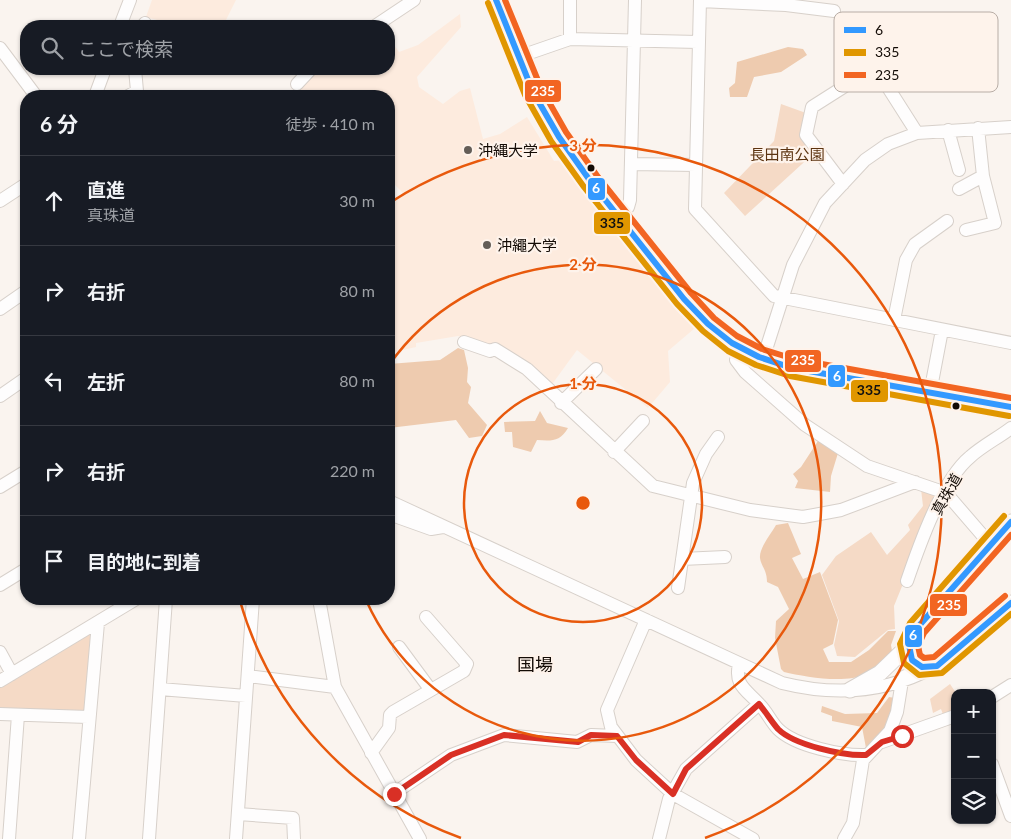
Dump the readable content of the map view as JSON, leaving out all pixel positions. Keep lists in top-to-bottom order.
{
  "streets": {
    "street": ["真珠道"]
  },
  "districts": ["国場"],
  "parks": ["長田南公園"],
  "places": ["沖縄大学", "沖繩大学"],
  "lines": ["transit line 6", "transit line 235", "transit line 335"],
  "legend": ["6", "335", "235"],
  "page": {
    "search": "ここで検索",
    "heading": ["6 分", "徒歩 · 410 m"],
    "list": [
      ["直進", "真珠道", "30 m"],
      ["右折", "80 m"],
      ["左折", "80 m"],
      ["右折", "220 m"],
      "目的地に到着"
    ],
    "map_buttons": ["+", "−"]
  },
  "rings": ["3 分", "2 分", "1 分"]
}
